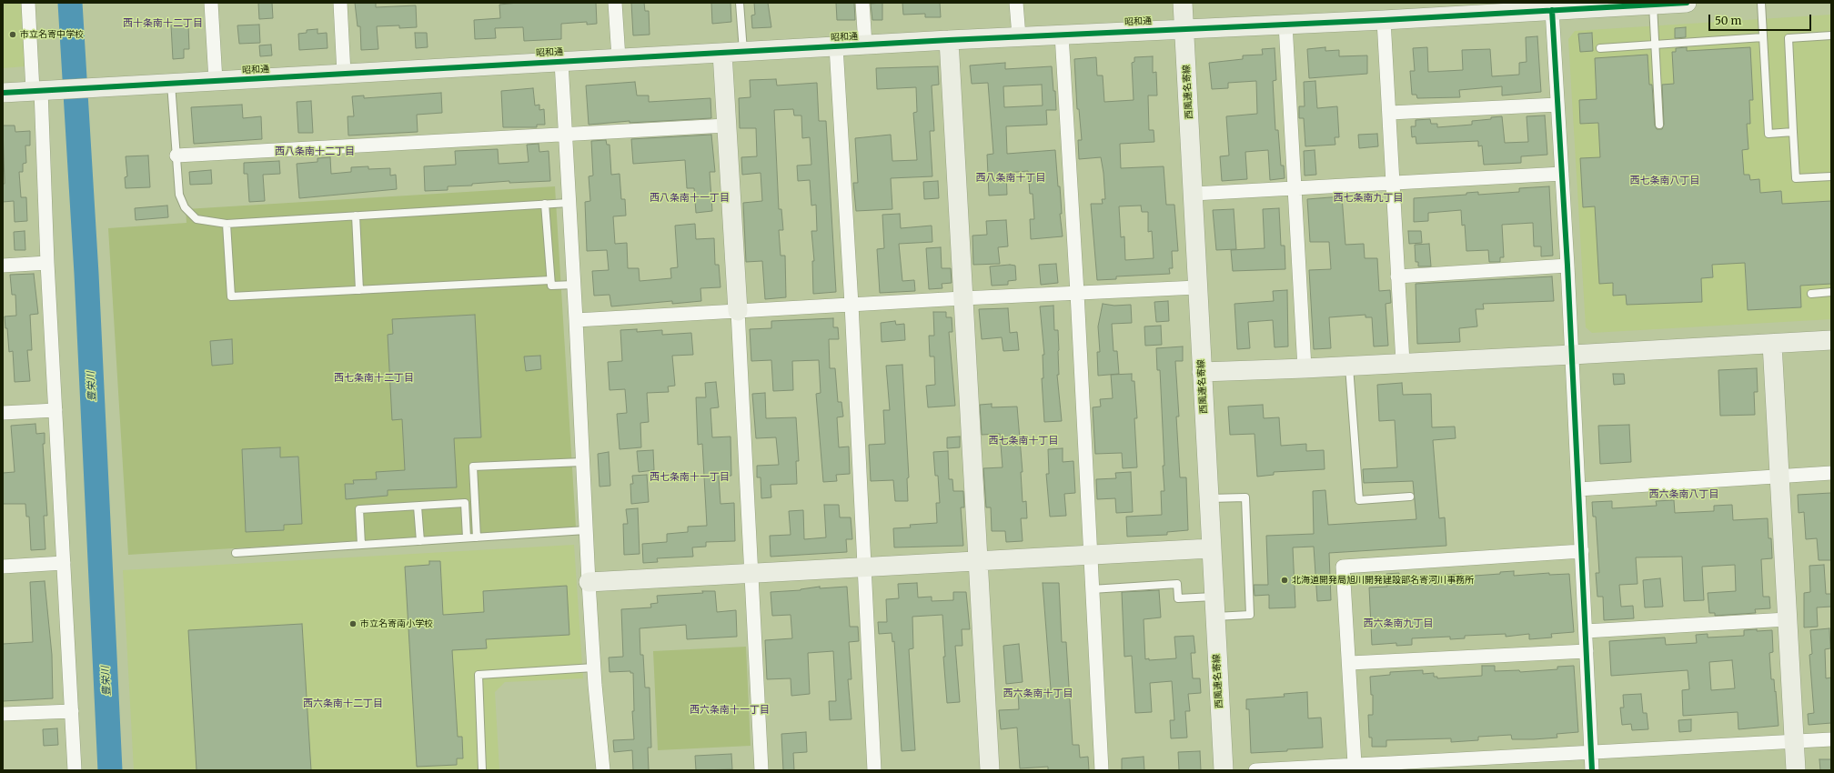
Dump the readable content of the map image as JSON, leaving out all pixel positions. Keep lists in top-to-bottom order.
{
  "streets": {
    "street": ["昭和通", "西風連名寄線"]
  },
  "crossings": [
    ["昭和通", "西風連名寄線"]
  ],
  "districts": [
    "西十条南十二丁目",
    "西八条南十二丁目",
    "西八条南十丁目",
    "西七条南八丁目",
    "西八条南十一丁目",
    "西七条南九丁目",
    "西七条南十二丁目",
    "西七条南十丁目",
    "西七条南十一丁目",
    "西六条南八丁目",
    "西六条南九丁目",
    "西六条南十丁目",
    "西六条南十二丁目",
    "西六条南十一丁目"
  ],
  "water": ["豊栄川"],
  "places": ["市立名寄中学校", "北海道開発局旭川開発建設部名寄河川事務所", "市立名寄南小学校"],
  "scale_bar": "50 m"
}
